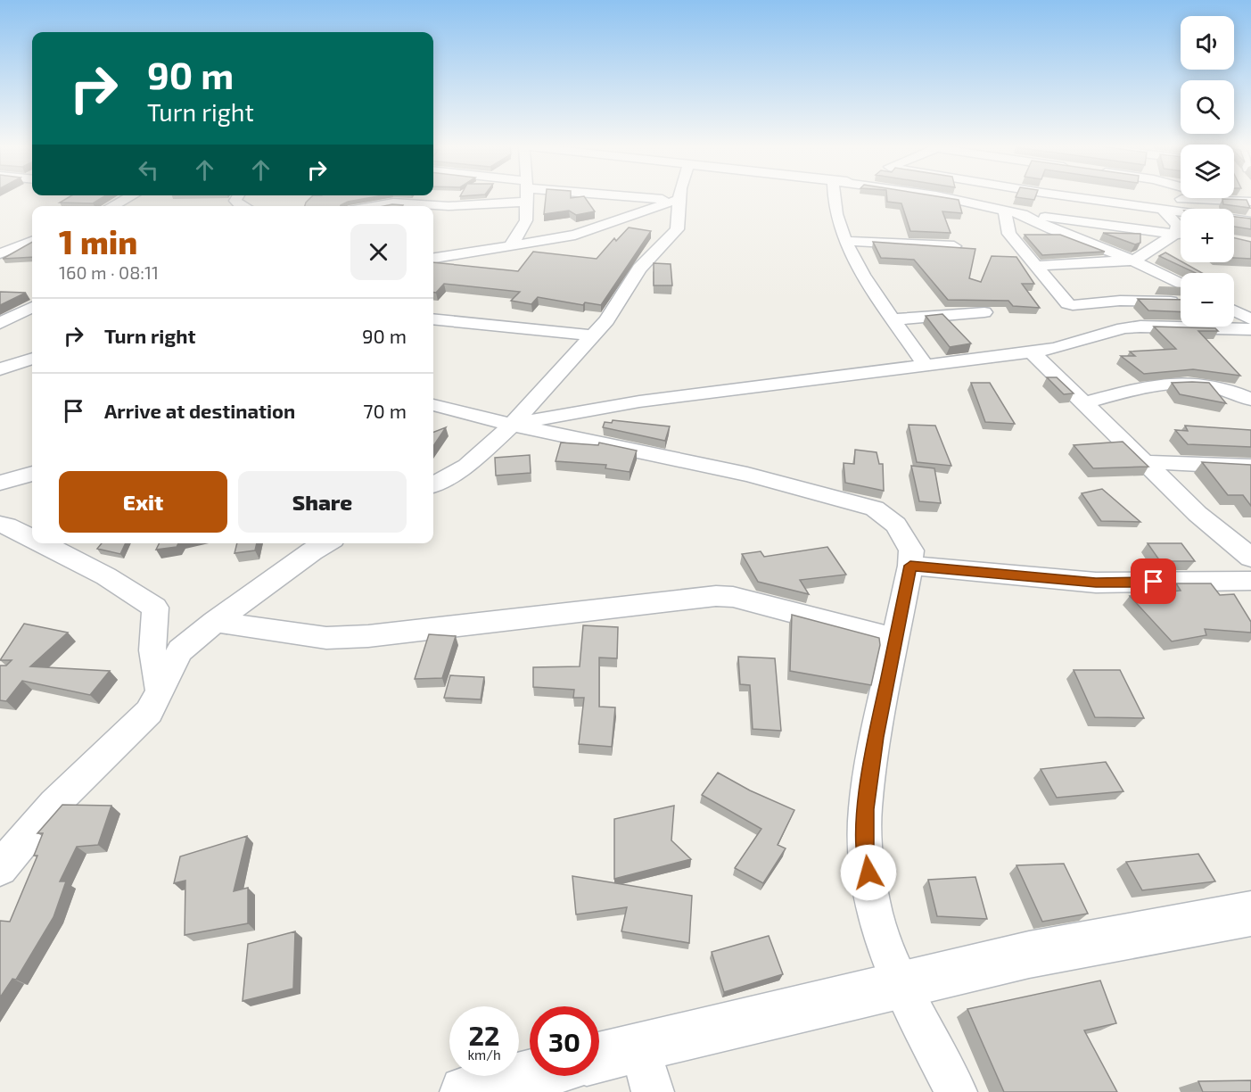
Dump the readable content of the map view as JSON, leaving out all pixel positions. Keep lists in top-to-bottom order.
{
  "page": {
    "map_buttons": ["+", "−"],
    "turn": ["90 m", "Turn right"],
    "heading": ["1 min", "160 m · 08:11"],
    "list": [
      {
        "name": "Turn right",
        "value": "90 m"
      },
      {
        "name": "Arrive at destination",
        "value": "70 m"
      }
    ],
    "buttons": ["Exit", "Share"],
    "speed": "22 km/h",
    "limit": "30"
  }
}
